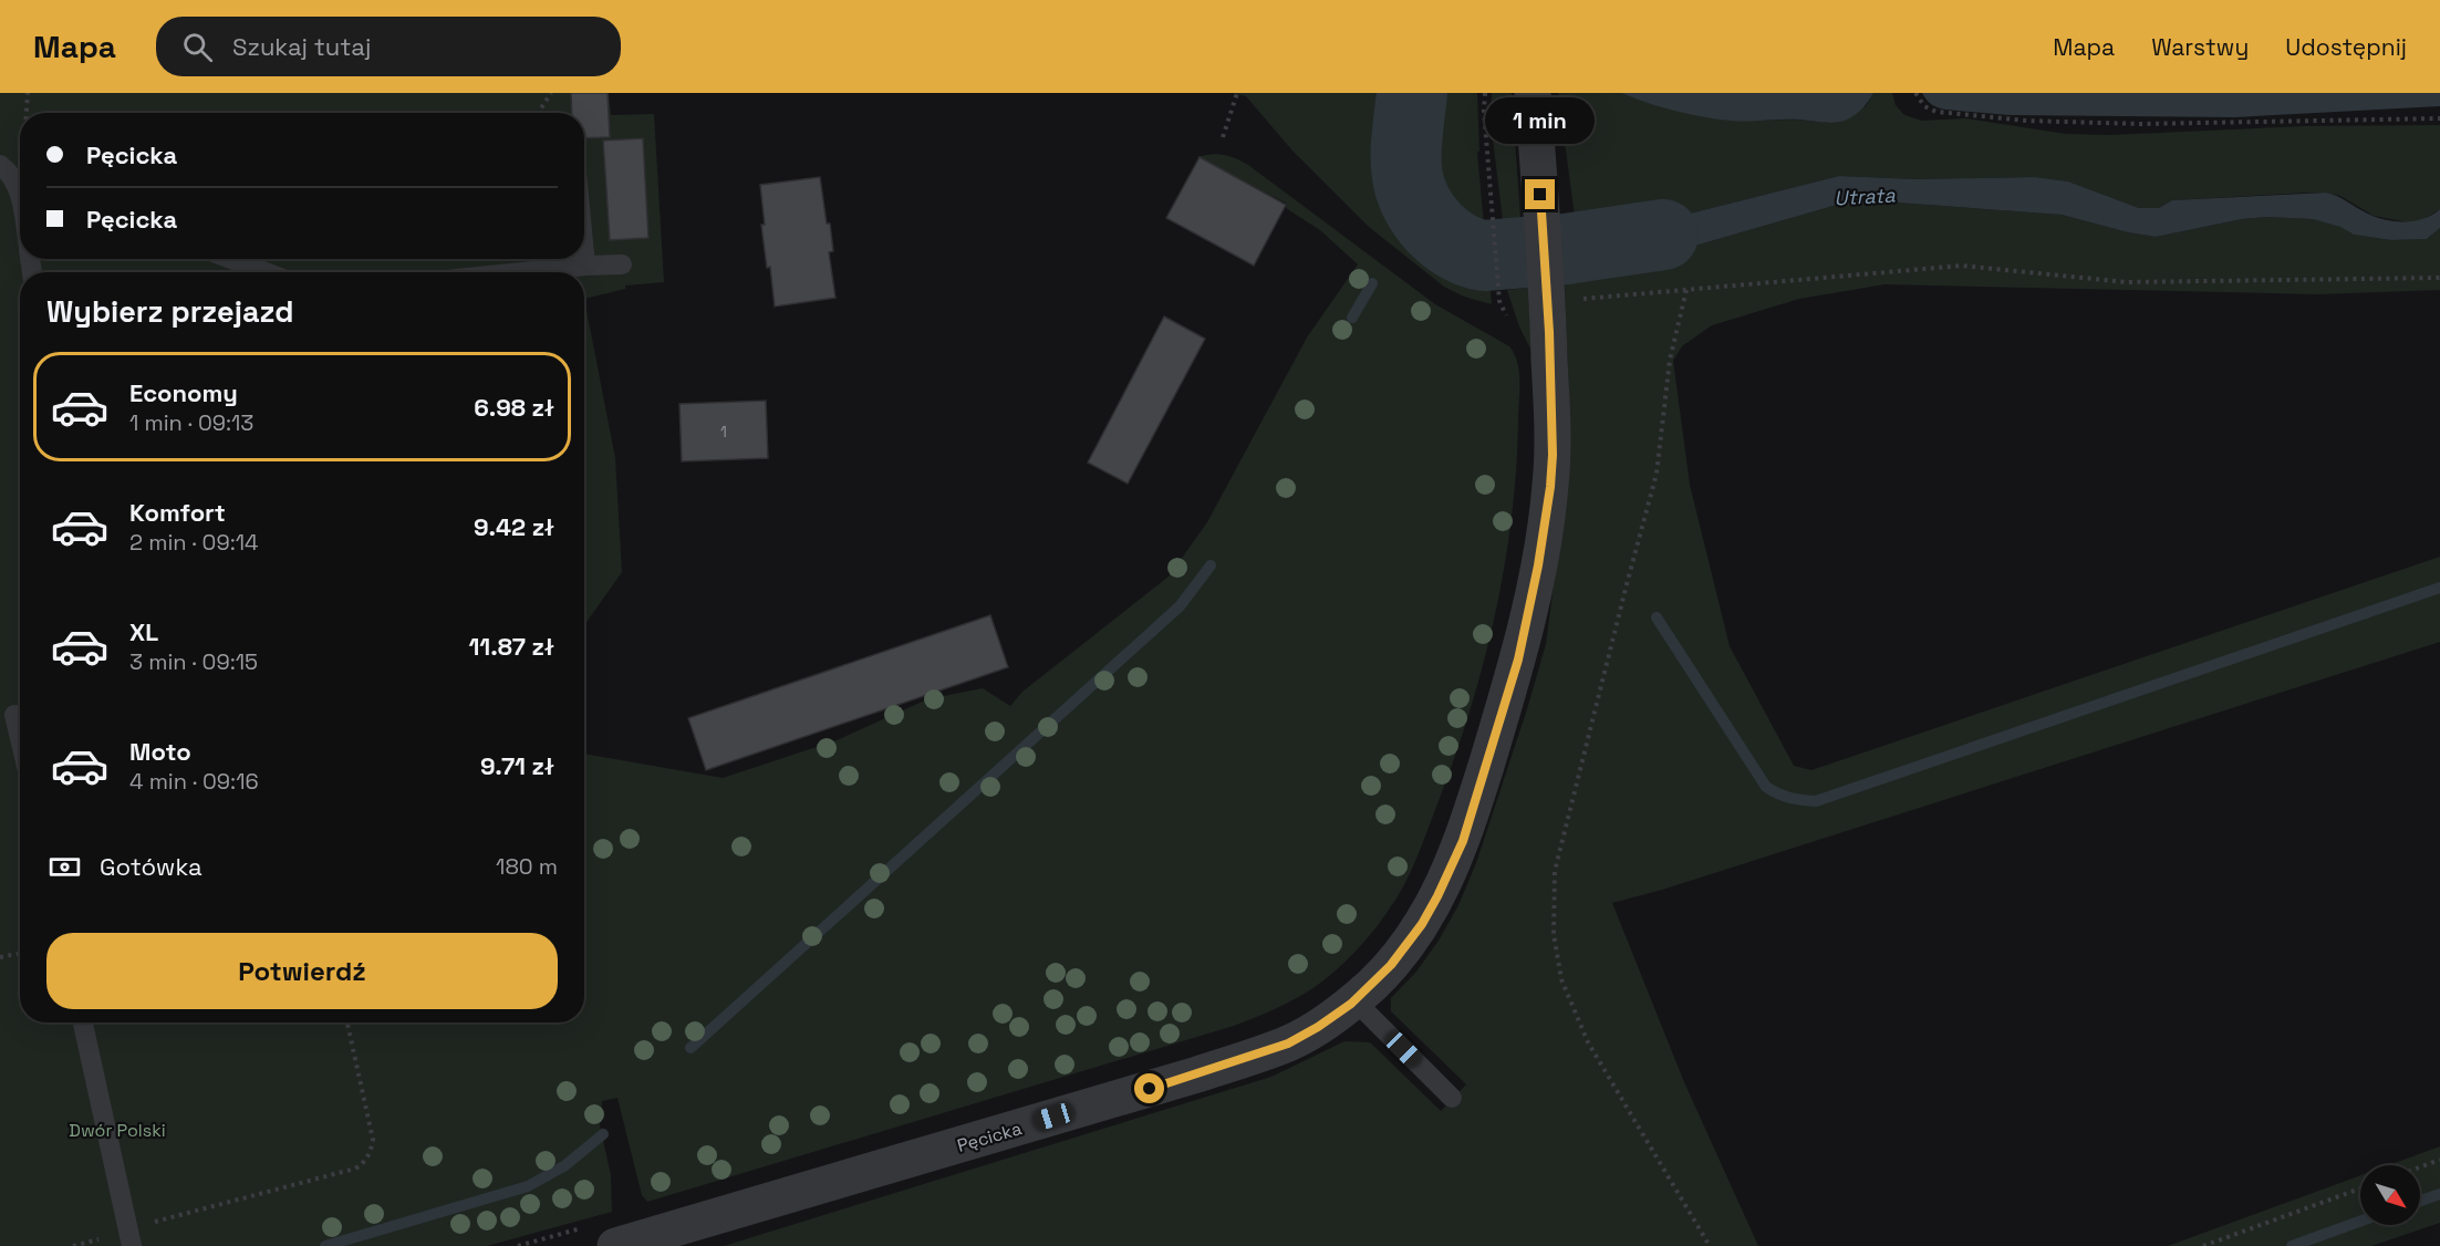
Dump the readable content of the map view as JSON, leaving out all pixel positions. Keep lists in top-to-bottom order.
{
  "streets": {
    "street": ["Pęcicka"]
  },
  "water": ["Utrata"],
  "parks": ["Dwór Polski"],
  "house_numbers": ["1"],
  "north": "bottom right",
  "page": {
    "header": "Mapa",
    "search": "Szukaj tutaj",
    "nav": ["Mapa", "Warstwy", "Udostępnij"],
    "bubble": "1 min",
    "banner": ["Pęcicka", "Pęcicka"],
    "heading": "Wybierz przejazd",
    "list": [
      {
        "name": "Economy",
        "note": "1 min · 09:13",
        "value": "6.98 zł"
      },
      {
        "name": "Komfort",
        "note": "2 min · 09:14",
        "value": "9.42 zł"
      },
      {
        "name": "XL",
        "note": "3 min · 09:15",
        "value": "11.87 zł"
      },
      {
        "name": "Moto",
        "note": "4 min · 09:16",
        "value": "9.71 zł"
      }
    ],
    "pay": ["Gotówka", "180 m"],
    "buttons": "Potwierdź"
  }
}
